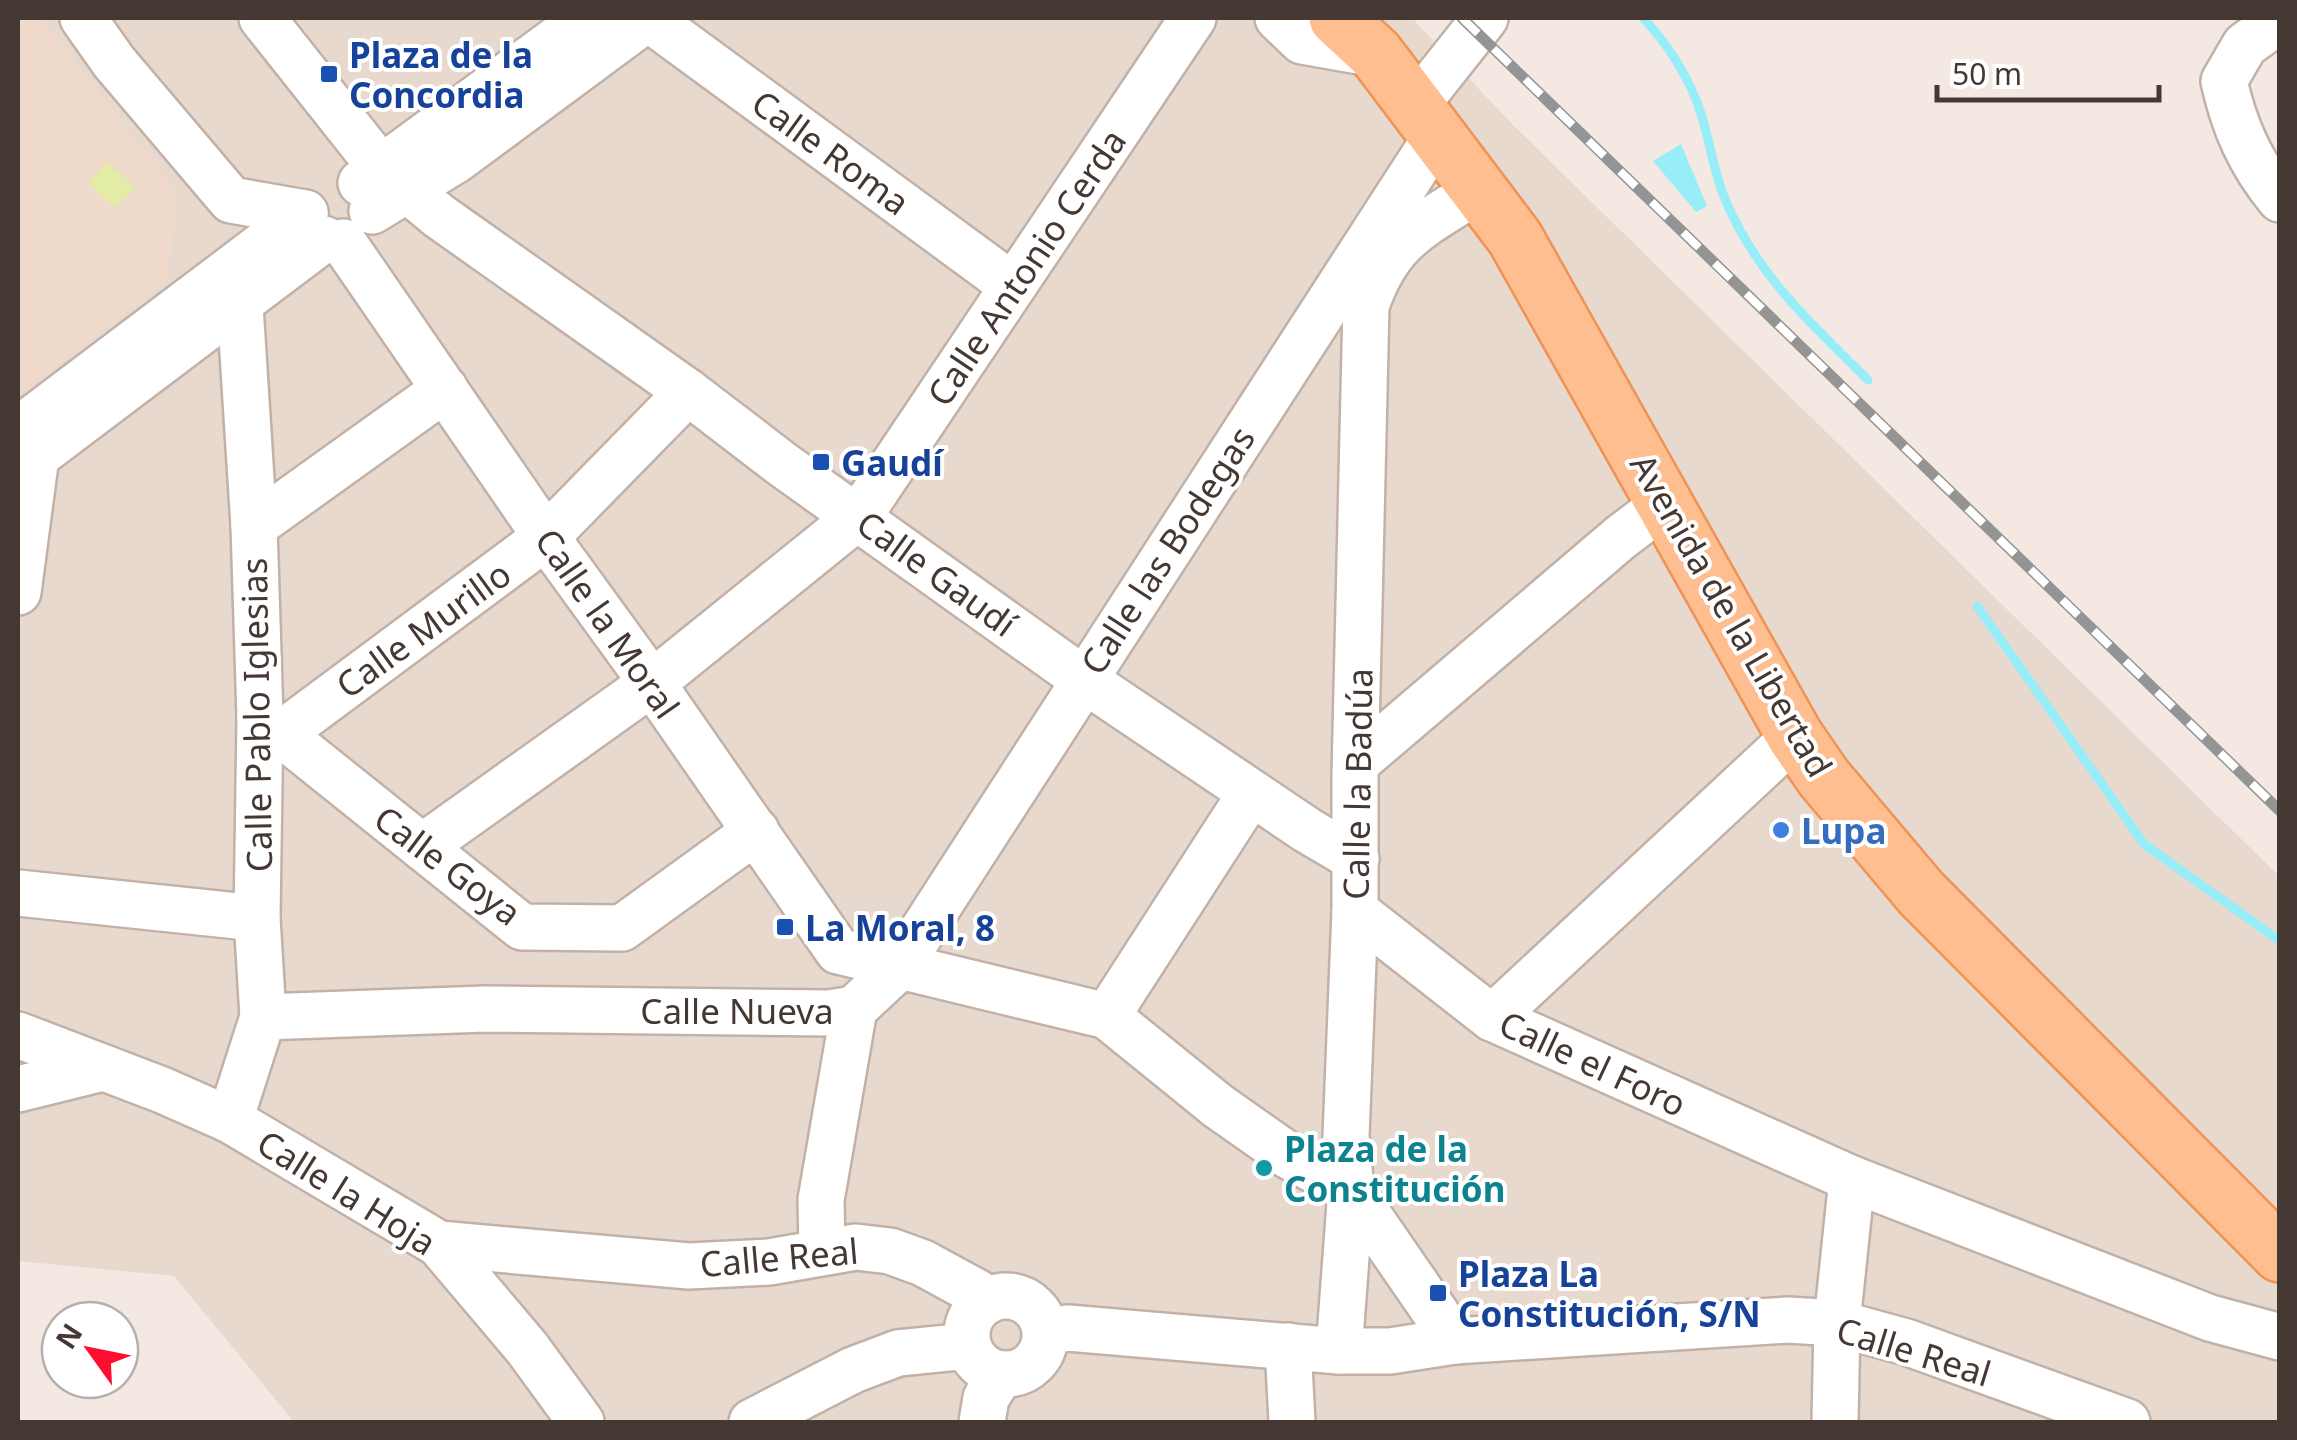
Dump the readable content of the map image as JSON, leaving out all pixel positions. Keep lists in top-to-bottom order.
{
  "streets": {
    "main road": ["Avenida de la Libertad"],
    "street": [
      "Calle Roma",
      "Calle Antonio Cerda",
      "Calle las Bodegas",
      "Calle Gaudí",
      "Calle la Moral",
      "Calle Murillo",
      "Calle Pablo Iglesias",
      "Calle la Badúa",
      "Calle Goya",
      "Calle Nueva",
      "Calle el Foro",
      "Calle la Hoja",
      "Calle Real"
    ]
  },
  "crossings": [
    ["Calle Roma", "Calle Antonio Cerda"],
    ["Calle Antonio Cerda", "Calle Gaudí"],
    ["Calle Antonio Cerda", "Calle la Moral"],
    ["Calle Antonio Cerda", "Calle Goya"],
    ["Calle las Bodegas", "Calle Gaudí"],
    ["Calle las Bodegas", "Avenida de la Libertad"],
    ["Calle las Bodegas", "Calle la Moral"],
    ["Calle las Bodegas", "Calle Nueva"],
    ["Calle Gaudí", "Calle la Moral"],
    ["Calle Gaudí", "Calle Murillo"],
    ["Calle Gaudí", "Calle la Badúa"],
    ["Avenida de la Libertad", "Calle la Badúa"],
    ["Calle la Moral", "Calle Murillo"],
    ["Calle la Moral", "Calle Goya"],
    ["Calle la Moral", "Calle Nueva"],
    ["Calle Murillo", "Calle Pablo Iglesias"],
    ["Calle Murillo", "Calle Goya"],
    ["Calle Pablo Iglesias", "Calle Goya"],
    ["Calle Pablo Iglesias", "Calle Nueva"],
    ["Calle Pablo Iglesias", "Calle la Hoja"],
    ["Calle la Badúa", "Calle el Foro"],
    ["Calle la Hoja", "Calle Real"]
  ],
  "places": {
    "transit": [
      "Plaza de la Concordia",
      "Gaudí",
      "La Moral, 8",
      "Plaza La Constitución, S/N"
    ],
    "other": ["Lupa", "Plaza de la Constitución"]
  },
  "scale_bar": "50 m",
  "north": "top left"
}
